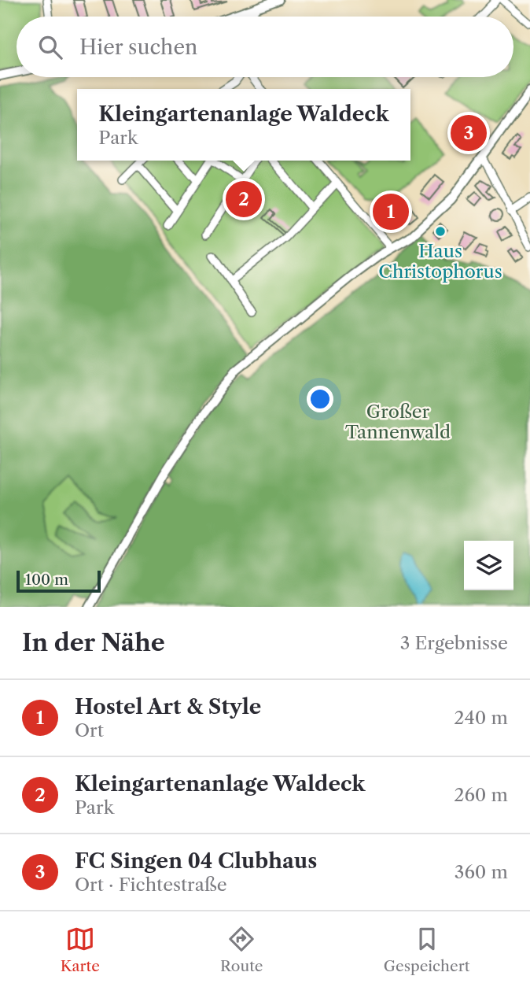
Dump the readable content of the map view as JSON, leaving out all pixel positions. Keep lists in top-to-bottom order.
{
  "parks": ["Großer Tannenwald"],
  "places": ["Haus Christophorus"],
  "scale_bar": "100 m",
  "page": {
    "search": "Hier suchen",
    "popup": ["Kleingartenanlage Waldeck", "Park"],
    "pins": ["3", "2", "1"],
    "scale": "100 m",
    "heading": ["In der Nähe", "3 Ergebnisse"],
    "list": [
      {
        "mark": "1",
        "name": "Hostel Art & Style",
        "note": "Ort",
        "value": "240 m"
      },
      {
        "mark": "2",
        "name": "Kleingartenanlage Waldeck",
        "note": "Park",
        "value": "260 m"
      },
      {
        "mark": "3",
        "name": "FC Singen 04 Clubhaus",
        "note": "Ort · Fichtestraße",
        "value": "360 m"
      }
    ],
    "nav": ["Karte", "Route", "Gespeichert"]
  }
}
